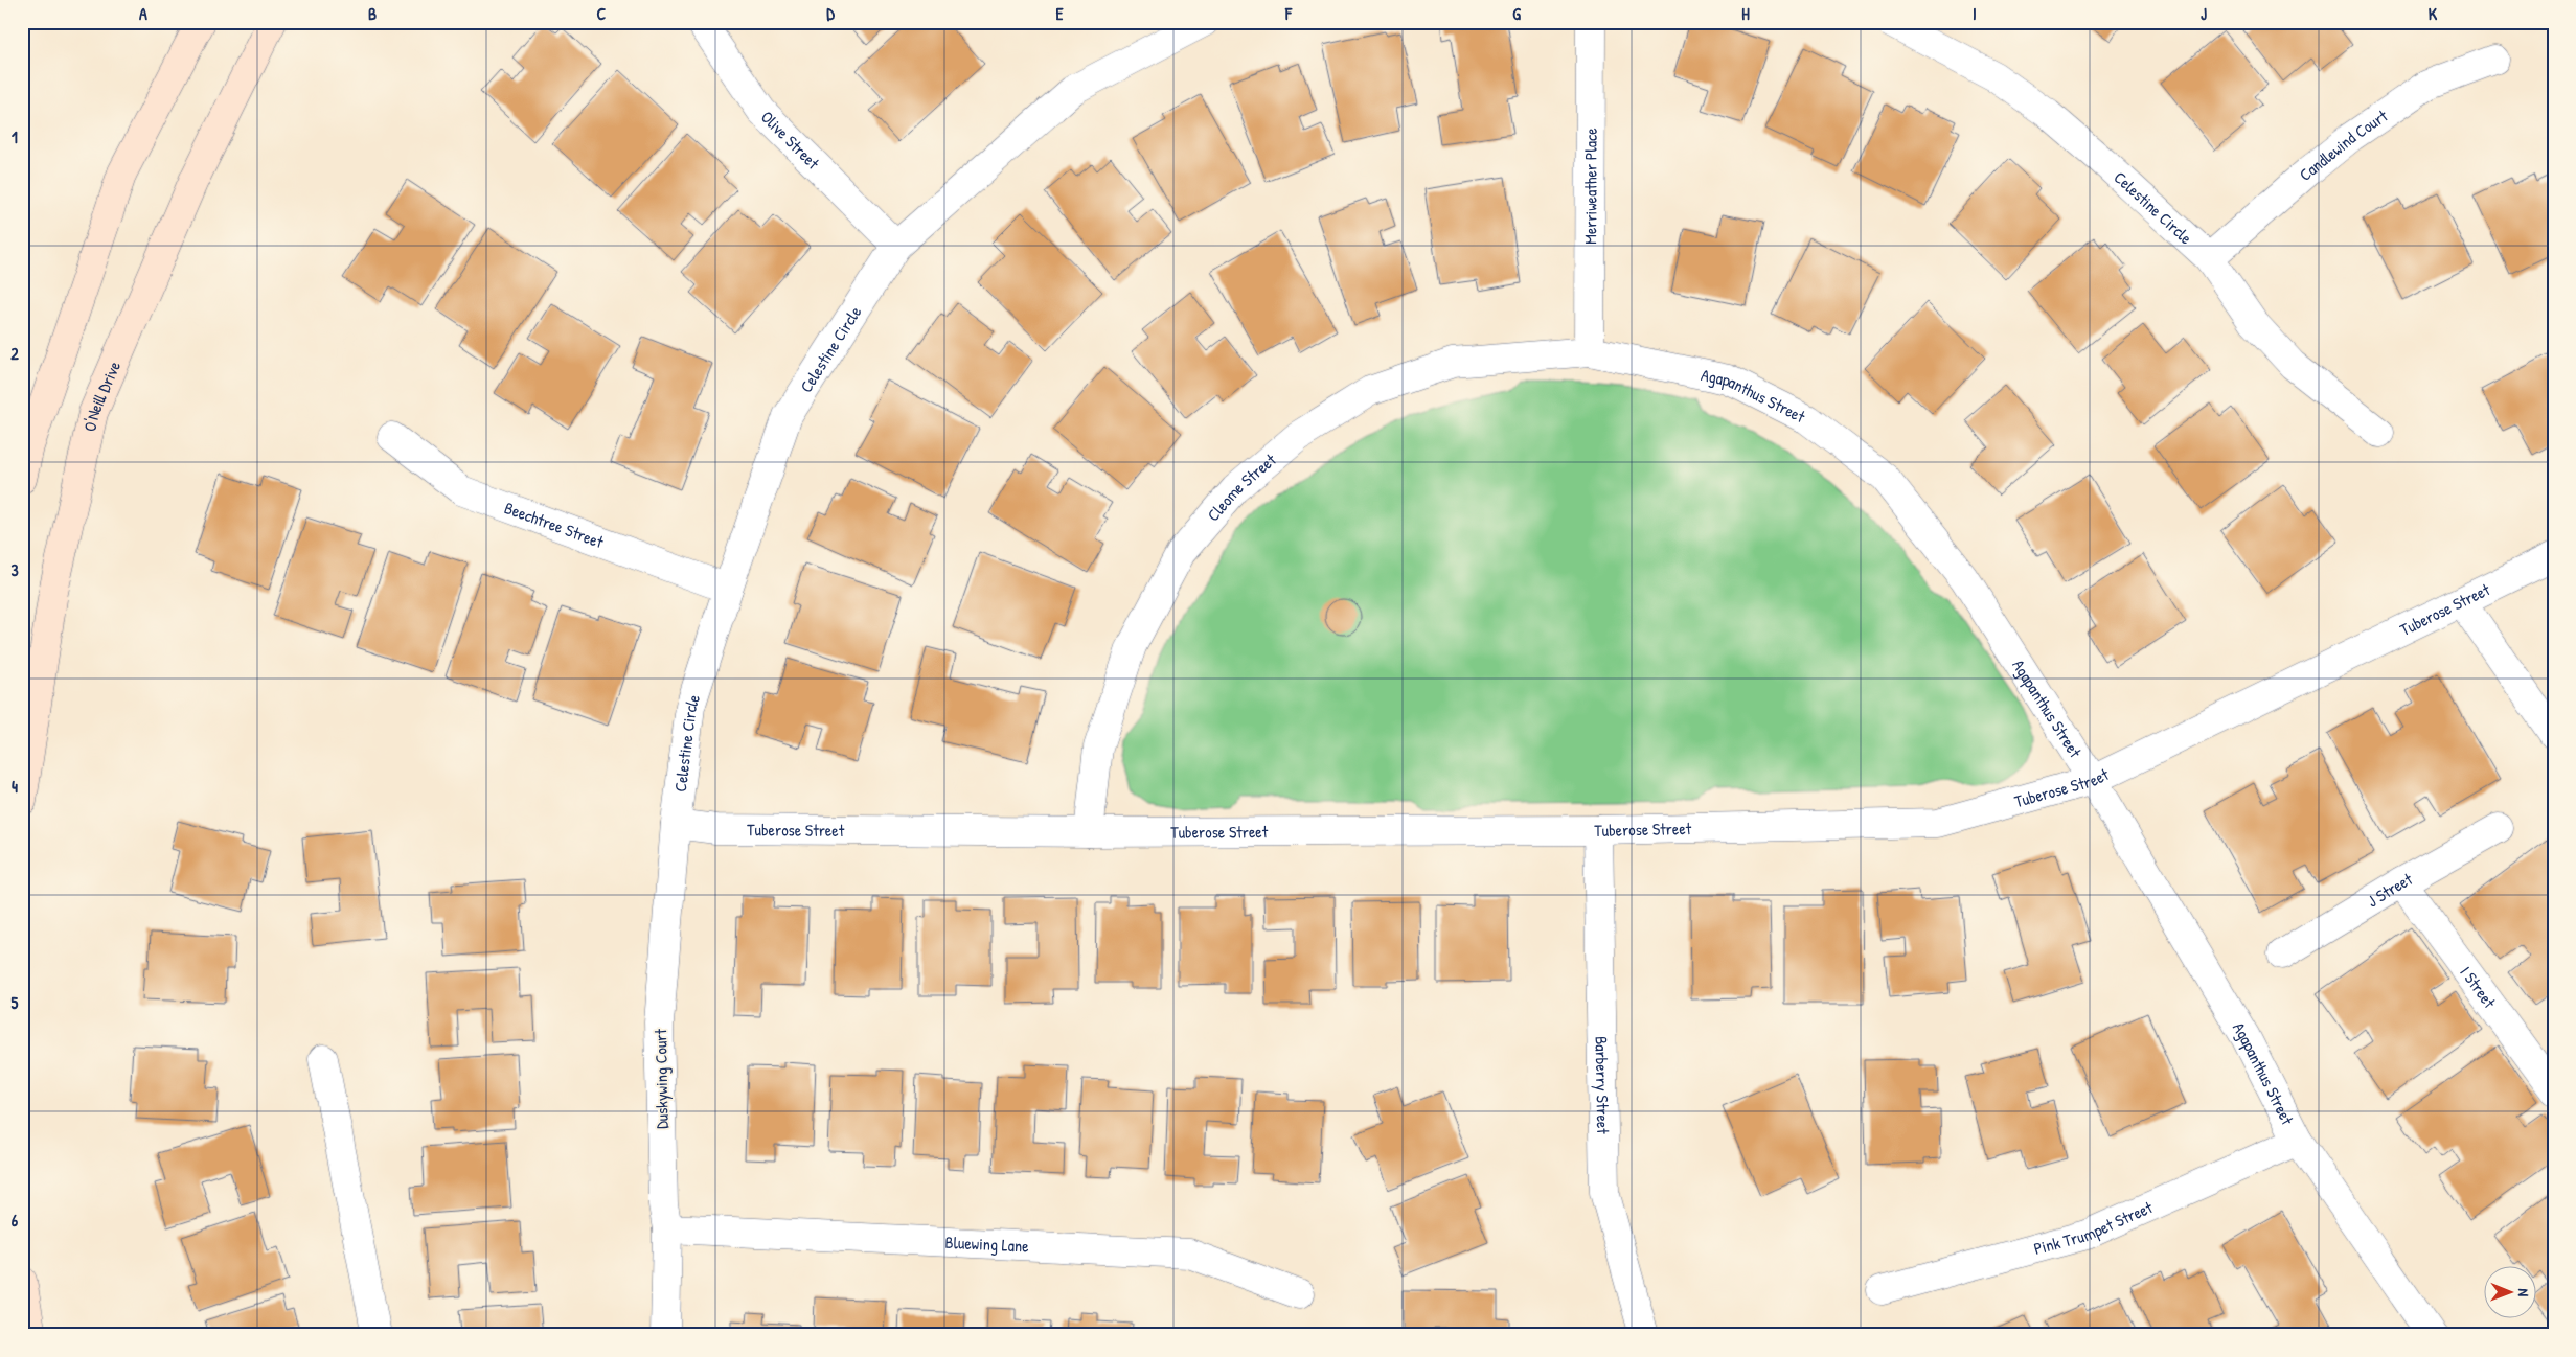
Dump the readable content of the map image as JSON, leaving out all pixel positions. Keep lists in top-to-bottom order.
{
  "streets": {
    "main road": ["O'Neill Drive"],
    "street": [
      "Olive Street",
      "Candlewind Court",
      "Merriweather Place",
      "Celestine Circle",
      "Agapanthus Street",
      "Cleome Street",
      "Beechtree Street",
      "Tuberose Street",
      "J Street",
      "I Street",
      "Duskywing Court",
      "Barberry Street",
      "Pink Trumpet Street",
      "Bluewing Lane"
    ]
  },
  "crossings": [
    ["Olive Street", "Celestine Circle"],
    ["Candlewind Court", "Celestine Circle"],
    ["Merriweather Place", "Agapanthus Street"],
    ["Merriweather Place", "Cleome Street"],
    ["Celestine Circle", "Beechtree Street"],
    ["Celestine Circle", "Tuberose Street"],
    ["Celestine Circle", "Duskywing Court"],
    ["Agapanthus Street", "Cleome Street"],
    ["Agapanthus Street", "Tuberose Street"],
    ["Agapanthus Street", "Pink Trumpet Street"],
    ["Cleome Street", "Tuberose Street"],
    ["Tuberose Street", "Duskywing Court"],
    ["Tuberose Street", "Barberry Street"],
    ["J Street", "I Street"],
    ["Duskywing Court", "Bluewing Lane"]
  ],
  "north": "right",
  "grid": {
    "columns": [
      "A",
      "B",
      "C",
      "D",
      "E",
      "F",
      "G",
      "H",
      "I",
      "J",
      "K"
    ],
    "rows": [
      "1",
      "2",
      "3",
      "4",
      "5",
      "6"
    ]
  }
}
